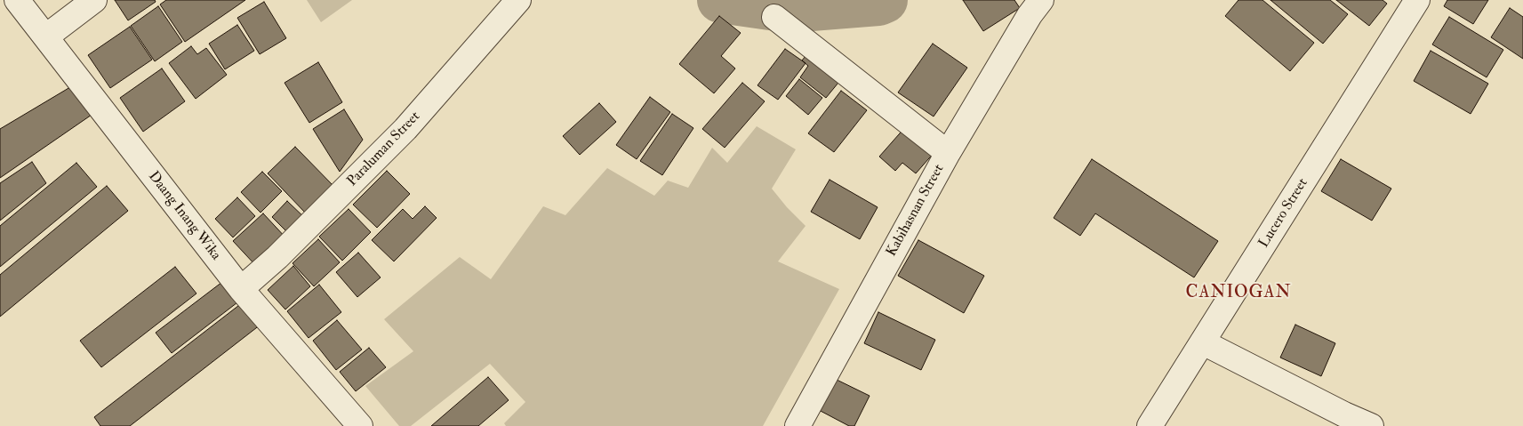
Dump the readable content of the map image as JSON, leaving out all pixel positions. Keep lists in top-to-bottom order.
{
  "streets": {
    "street": [
      "Paraluman Street",
      "Kabihasnan Street",
      "Lucero Street",
      "Daang Inang Wika"
    ]
  },
  "crossings": [
    ["Paraluman Street", "Daang Inang Wika"]
  ],
  "districts": ["CANIOGAN"]
}
